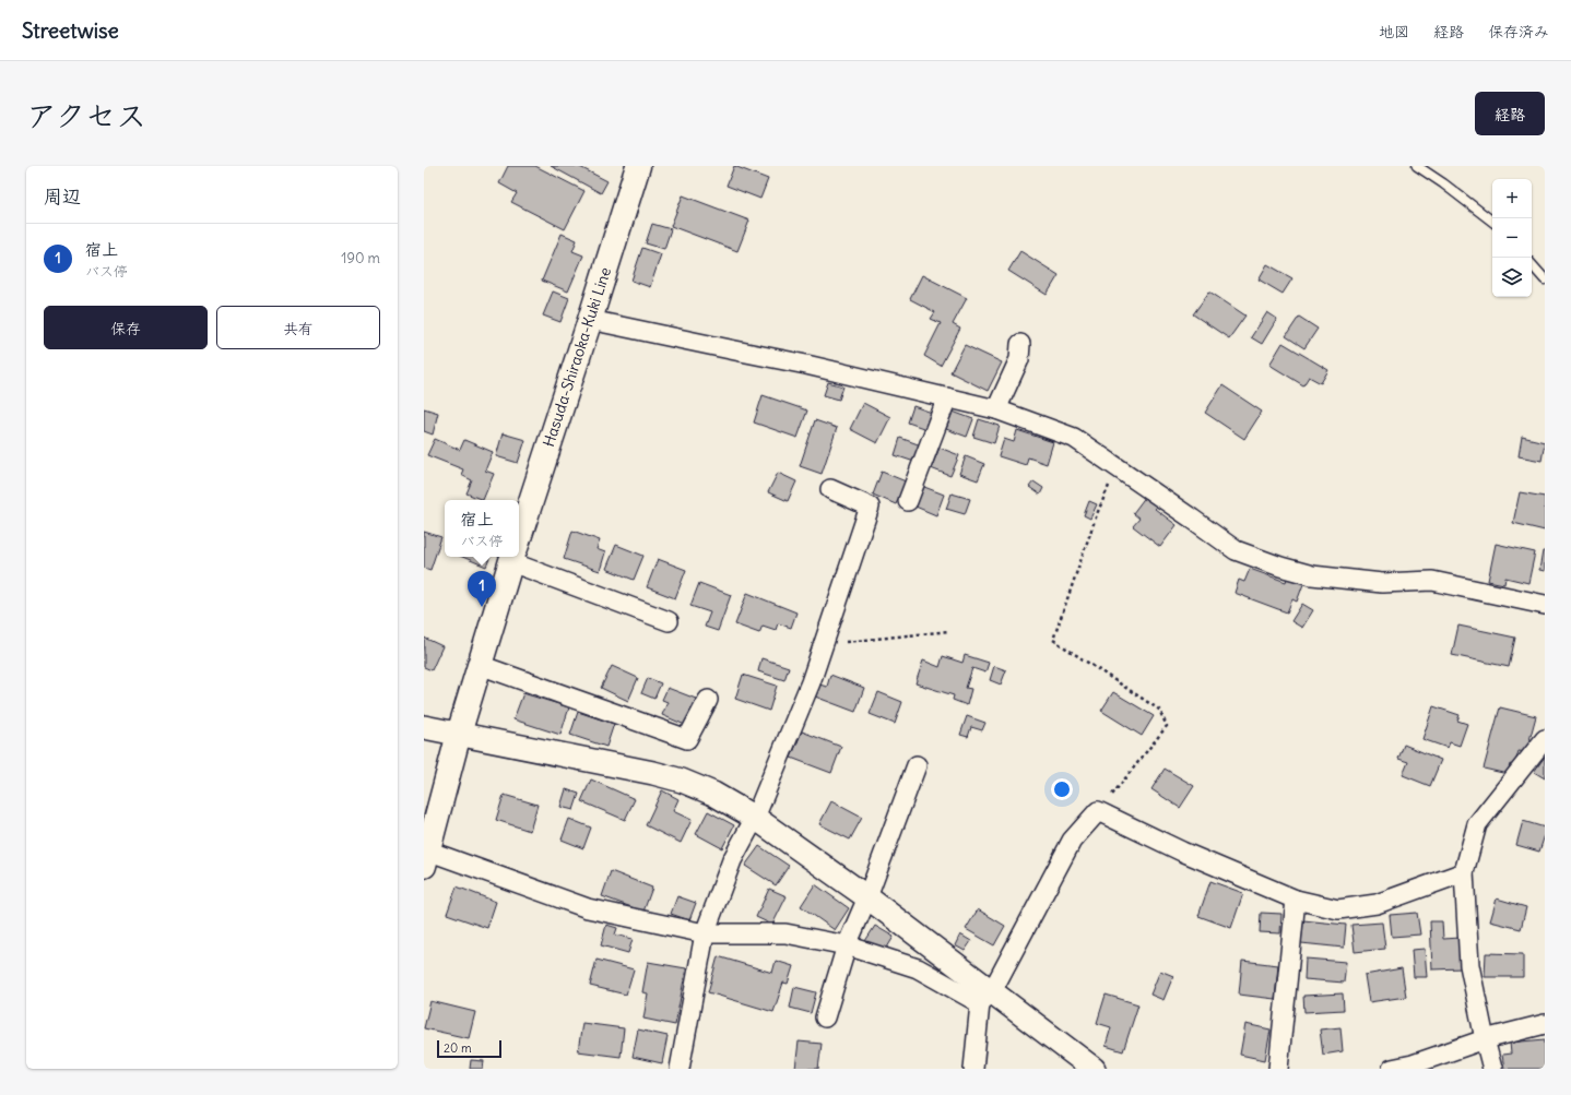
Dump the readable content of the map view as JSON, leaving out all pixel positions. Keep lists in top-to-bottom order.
{
  "streets": {
    "main road": ["Hasuda-Shiraoka-Kuki Line"]
  },
  "scale_bar": "20 m",
  "page": {
    "header": "Streetwise",
    "nav": ["地図", "経路", "保存済み"],
    "title": "アクセス",
    "buttons": [
      "経路",
      ["保存", "共有"]
    ],
    "heading": "周辺",
    "map_buttons": ["+", "−"],
    "list": [
      {
        "mark": "1",
        "name": "宿上",
        "note": "バス停",
        "value": "190 m"
      }
    ],
    "popup": ["宿上", "バス停"],
    "pins": "1",
    "scale": "20 m"
  }
}
